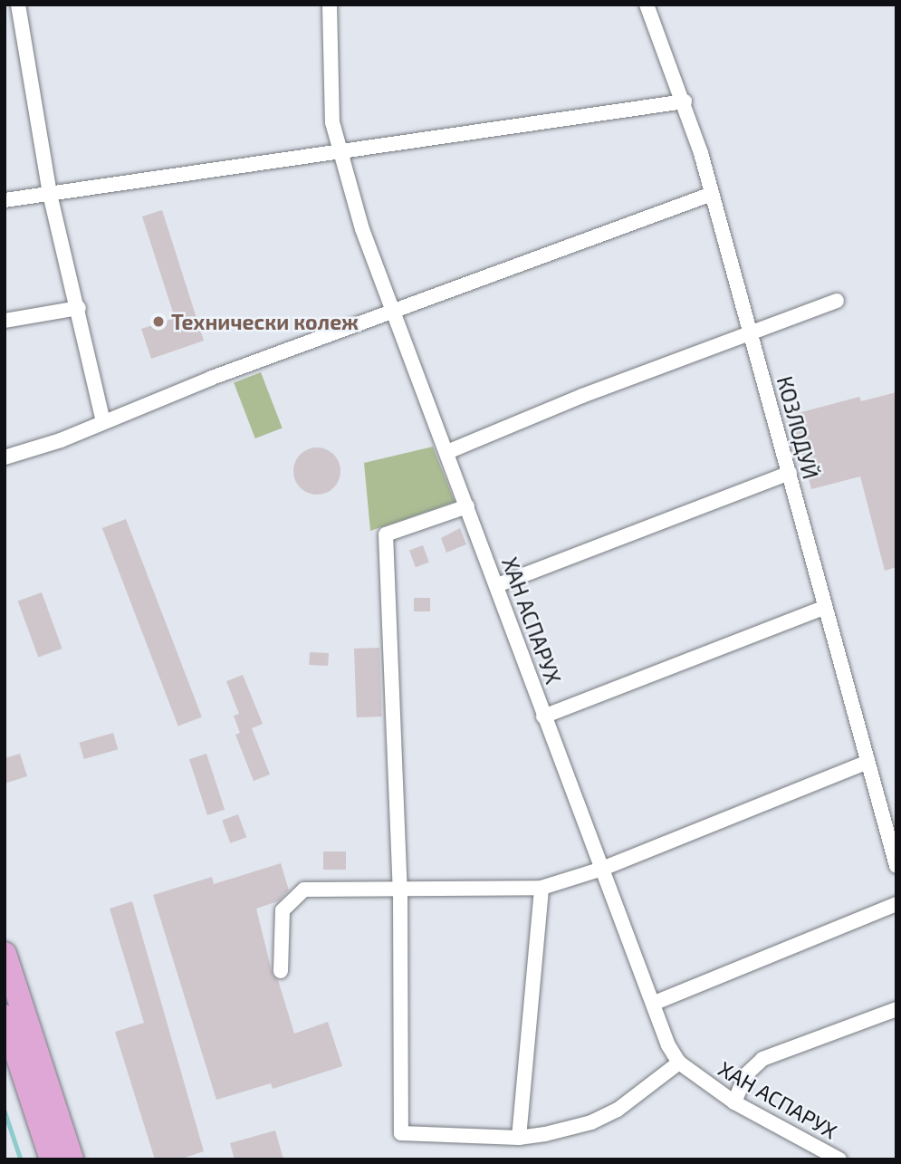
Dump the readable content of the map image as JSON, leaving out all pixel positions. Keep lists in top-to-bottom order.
{
  "streets": {
    "street": ["КОЗЛОДУЙ", "ХАН АСПАРУХ"]
  },
  "places": ["Технически колеж"]
}
